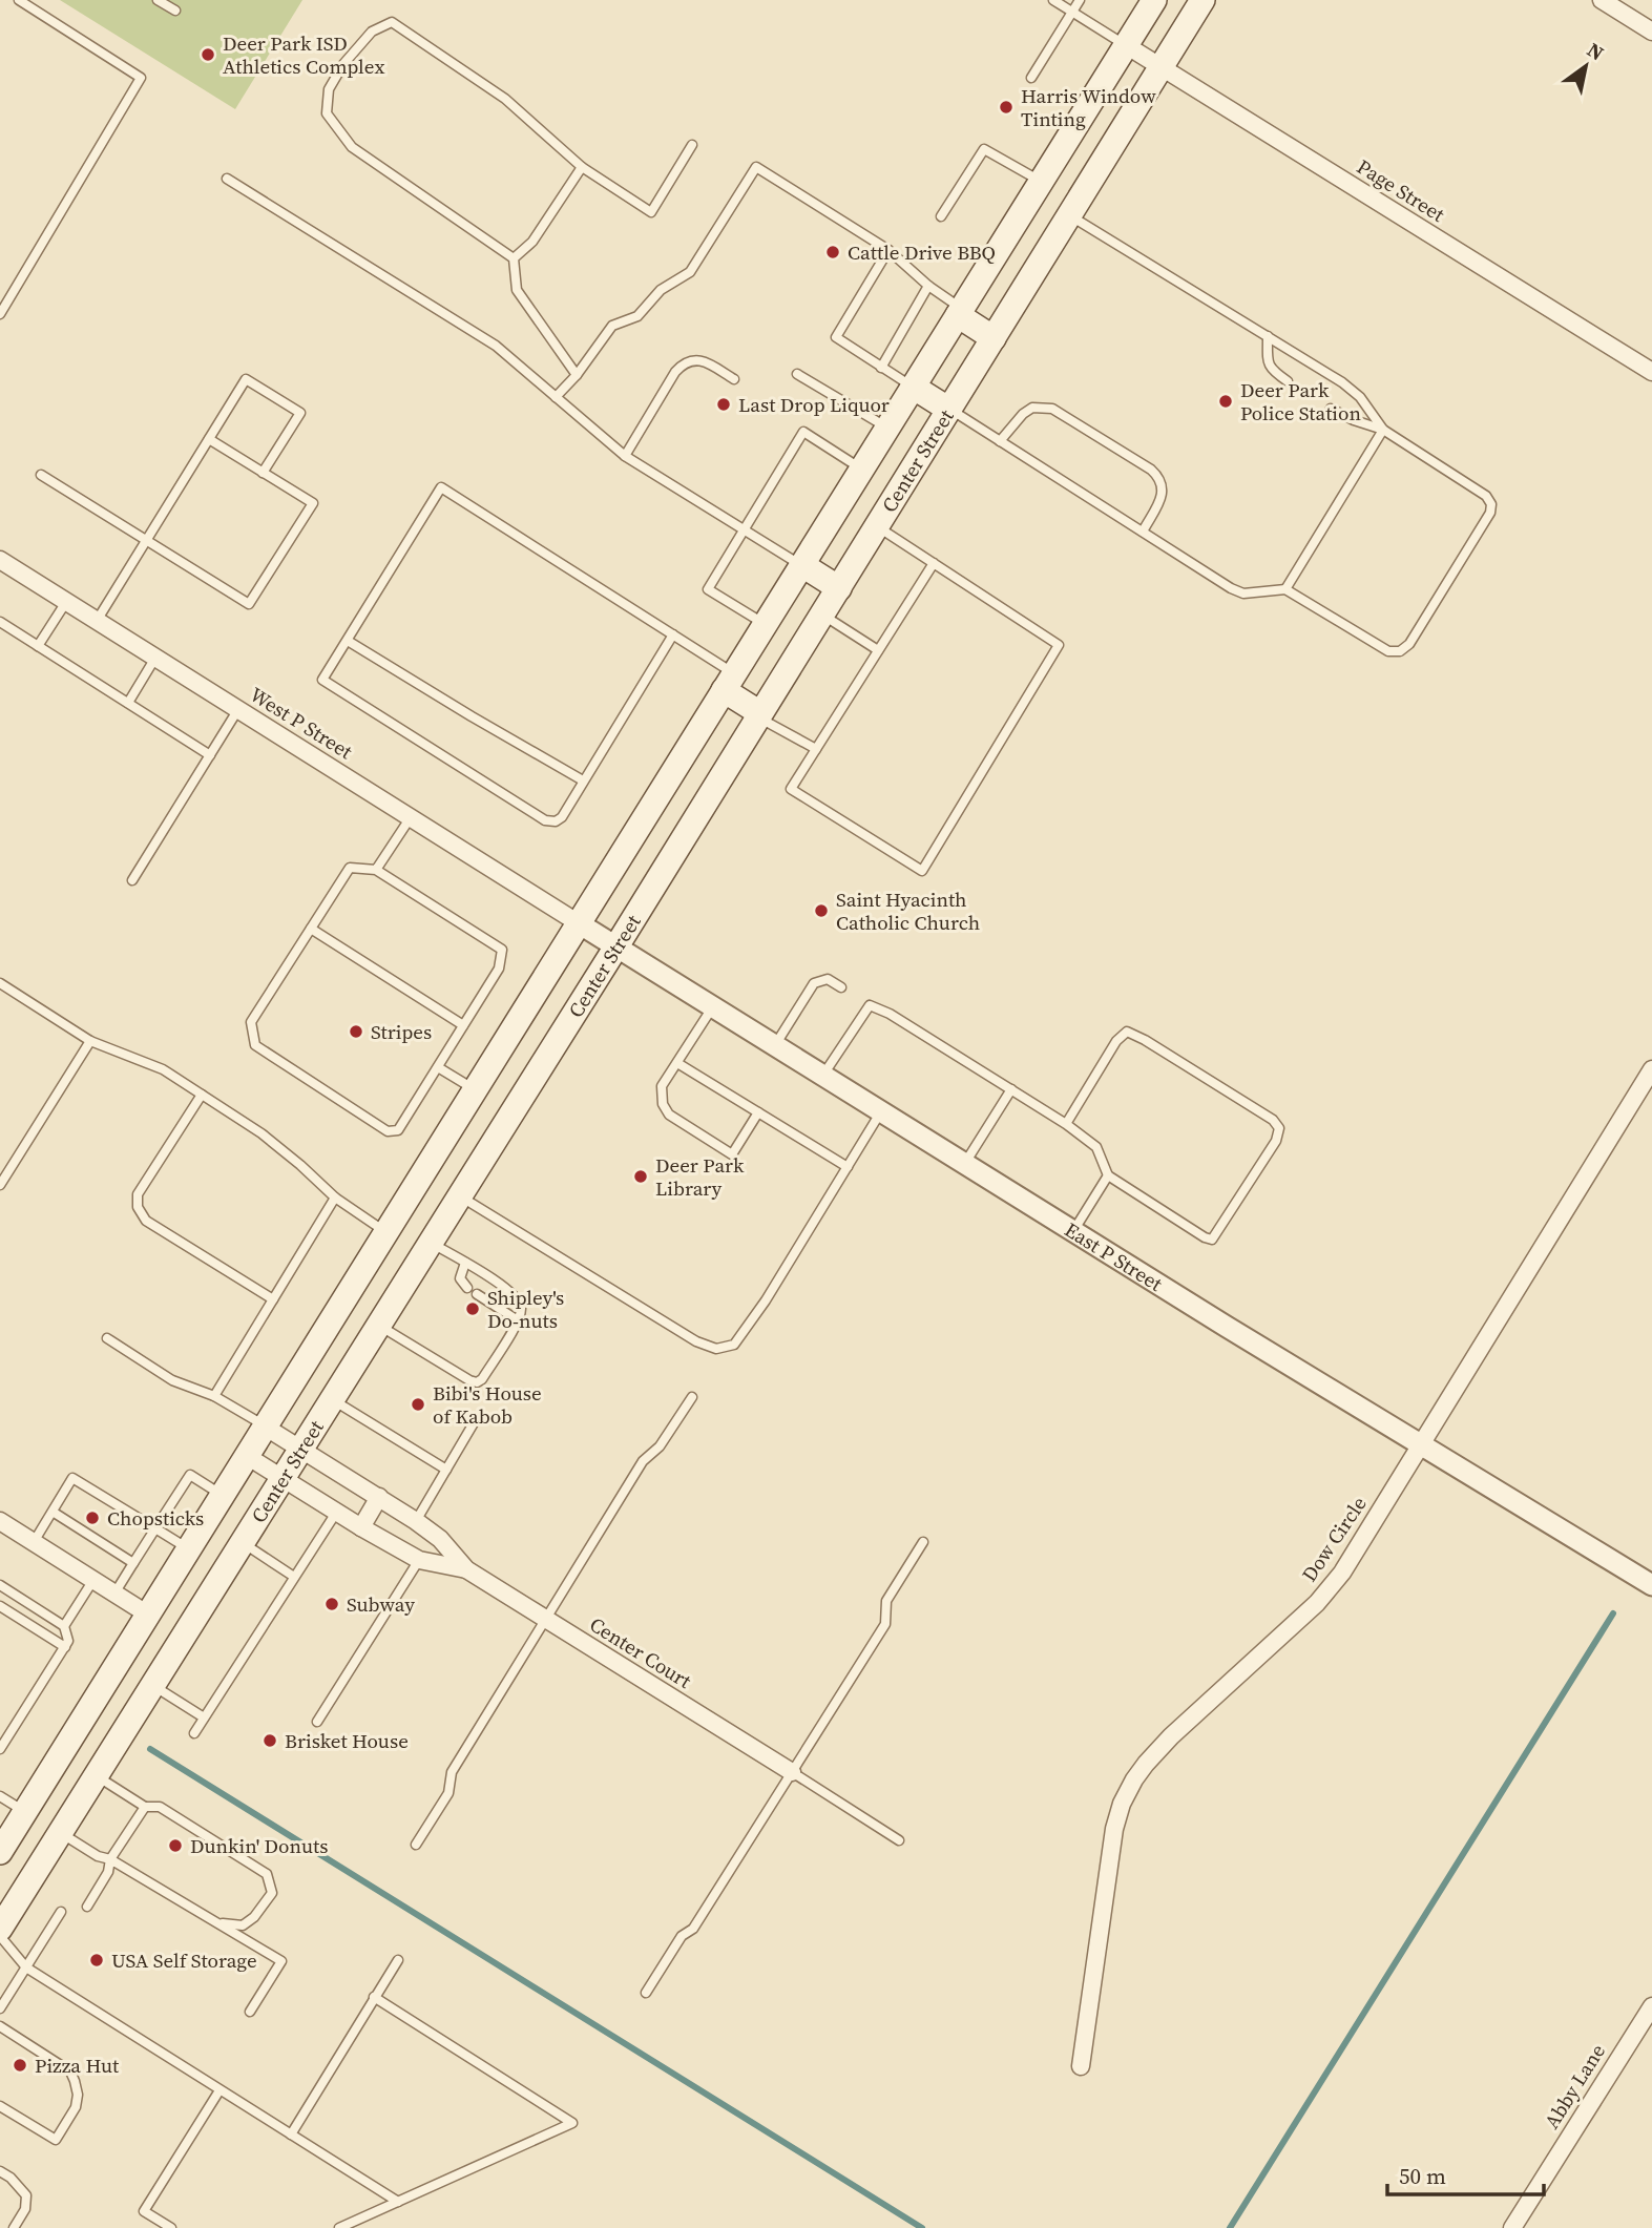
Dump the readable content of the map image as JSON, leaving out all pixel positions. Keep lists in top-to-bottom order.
{
  "streets": {
    "main road": ["Center Street"],
    "street": [
      "Page Street",
      "West P Street",
      "East P Street",
      "Dow Circle",
      "Center Court",
      "Abby Lane"
    ]
  },
  "crossings": [
    ["Page Street", "Center Street"],
    ["Center Street", "East P Street"],
    ["Center Street", "Center Court"],
    ["West P Street", "East P Street"],
    ["East P Street", "Dow Circle"]
  ],
  "places": [
    "Deer Park ISD Athletics Complex",
    "Harris Window Tinting",
    "Cattle Drive BBQ",
    "Deer Park Police Station",
    "Last Drop Liquor",
    "Saint Hyacinth Catholic Church",
    "Stripes",
    "Deer Park Library",
    "Shipley's Do-nuts",
    "Bibi's House of Kabob",
    "Chopsticks",
    "Subway",
    "Brisket House",
    "Dunkin' Donuts",
    "USA Self Storage",
    "Pizza Hut"
  ],
  "scale_bar": "50 m",
  "north": "top right"
}
